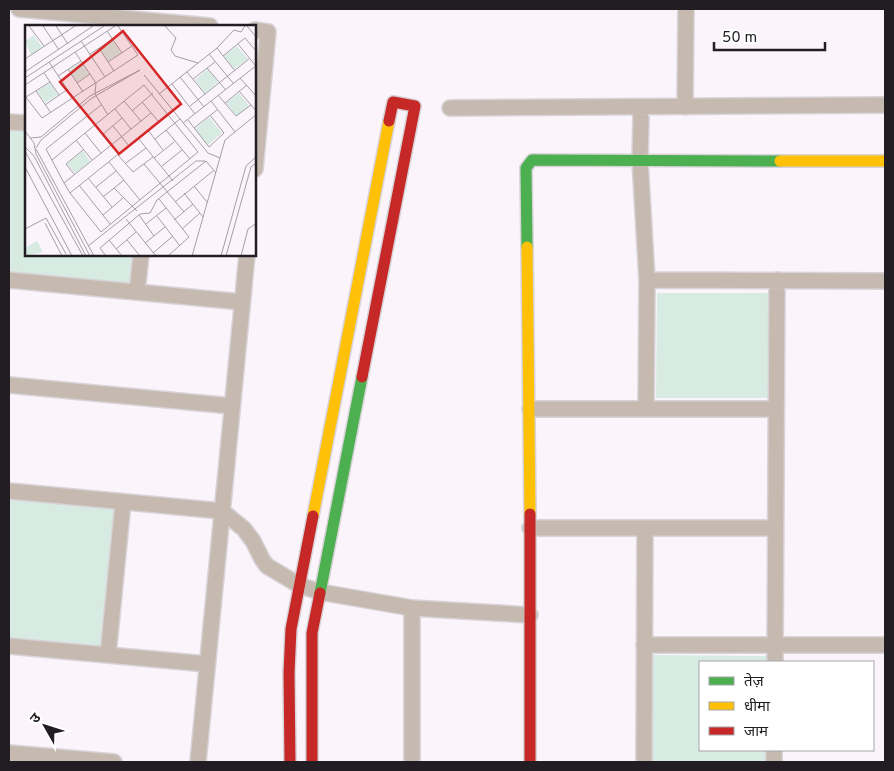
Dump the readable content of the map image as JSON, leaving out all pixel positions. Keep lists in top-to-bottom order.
{
  "legend": ["तेज़", "धीमा", "जाम"],
  "scale_bar": "50 m",
  "north": "top left"
}
